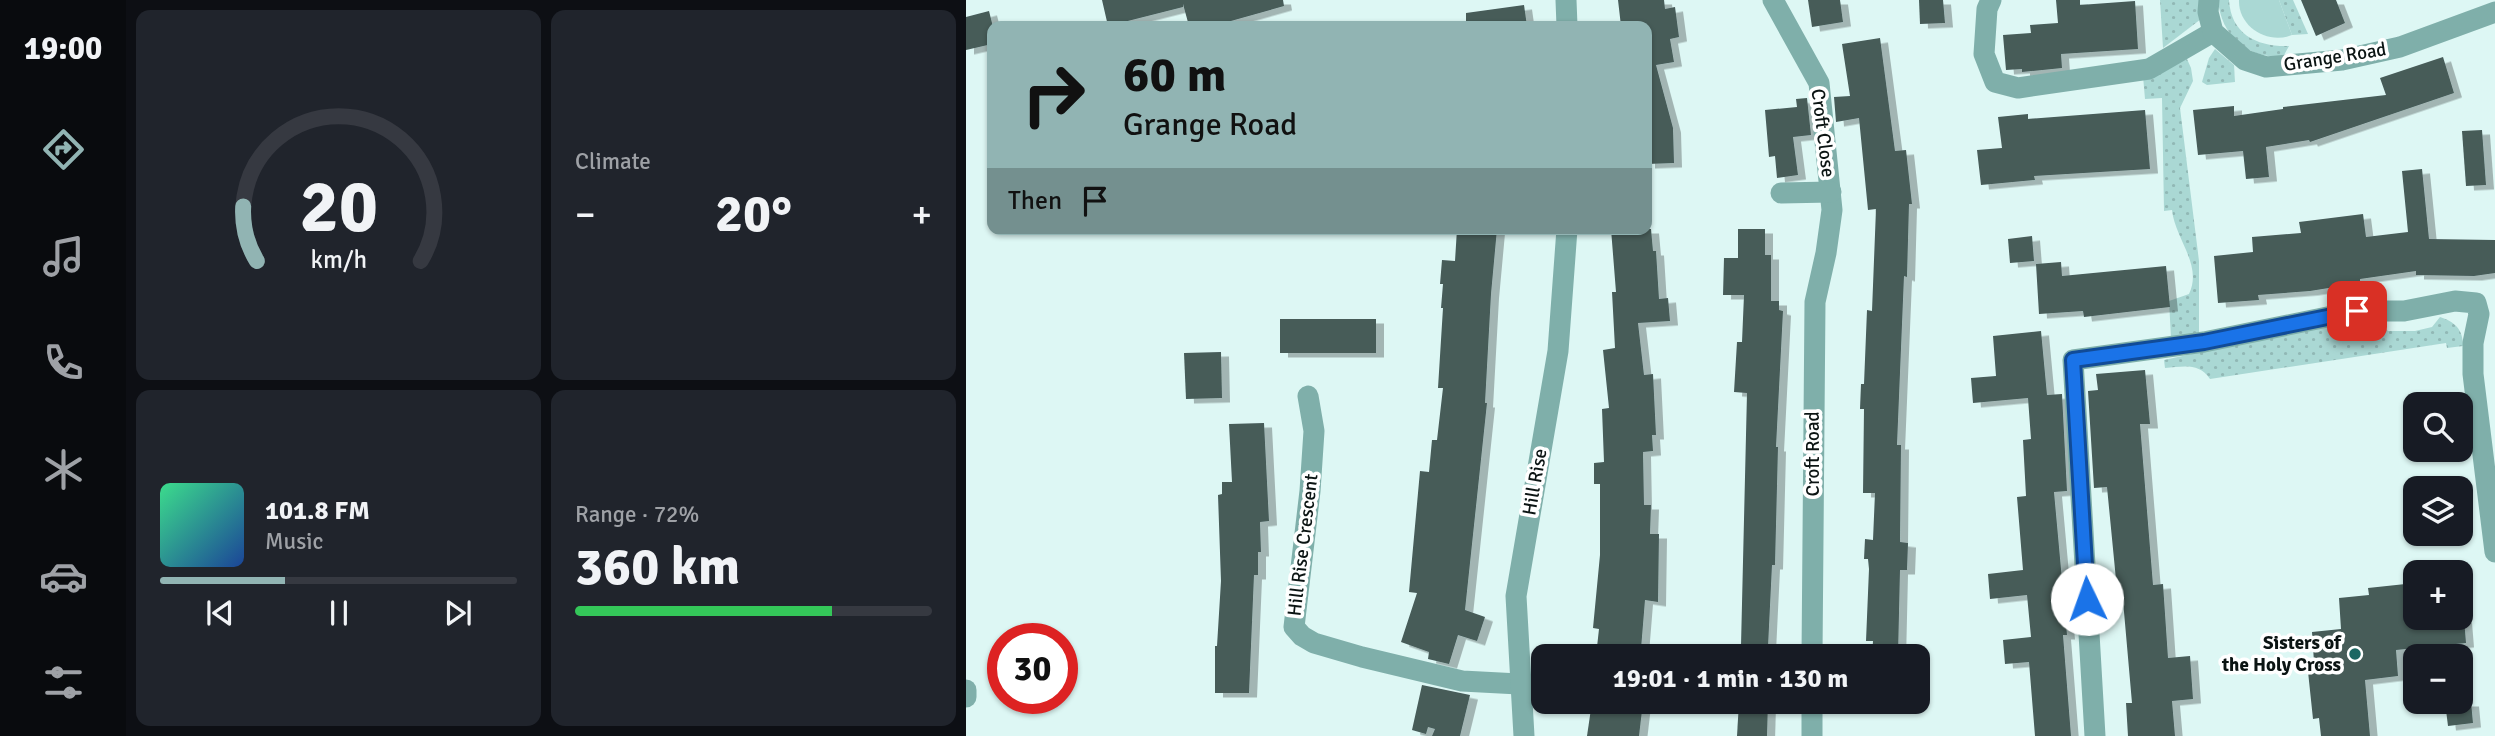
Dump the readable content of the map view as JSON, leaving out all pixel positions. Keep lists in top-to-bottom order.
{
  "streets": {
    "street": [
      "Grange Road",
      "Croft Close",
      "Croft Road",
      "Hill Rise",
      "Hill Rise Crescent"
    ]
  },
  "crossings": [
    ["Croft Close", "Croft Road"],
    ["Hill Rise", "Hill Rise Crescent"]
  ],
  "places": ["Sisters of the Holy Cross"],
  "page": {
    "tabs": "19:00",
    "tile": [
      "Climate",
      ["Range · 72%", "360 km"]
    ],
    "turn": ["60 m", "Grange Road"],
    "then": "Then",
    "heat": ["−", "20°", "+"],
    "map_buttons": ["+", "−"],
    "song": ["101.8 FM", "Music"],
    "limit": "30",
    "trip": "19:01 · 1 min · 130 m",
    "gauge": ["20", "km/h"]
  }
}
